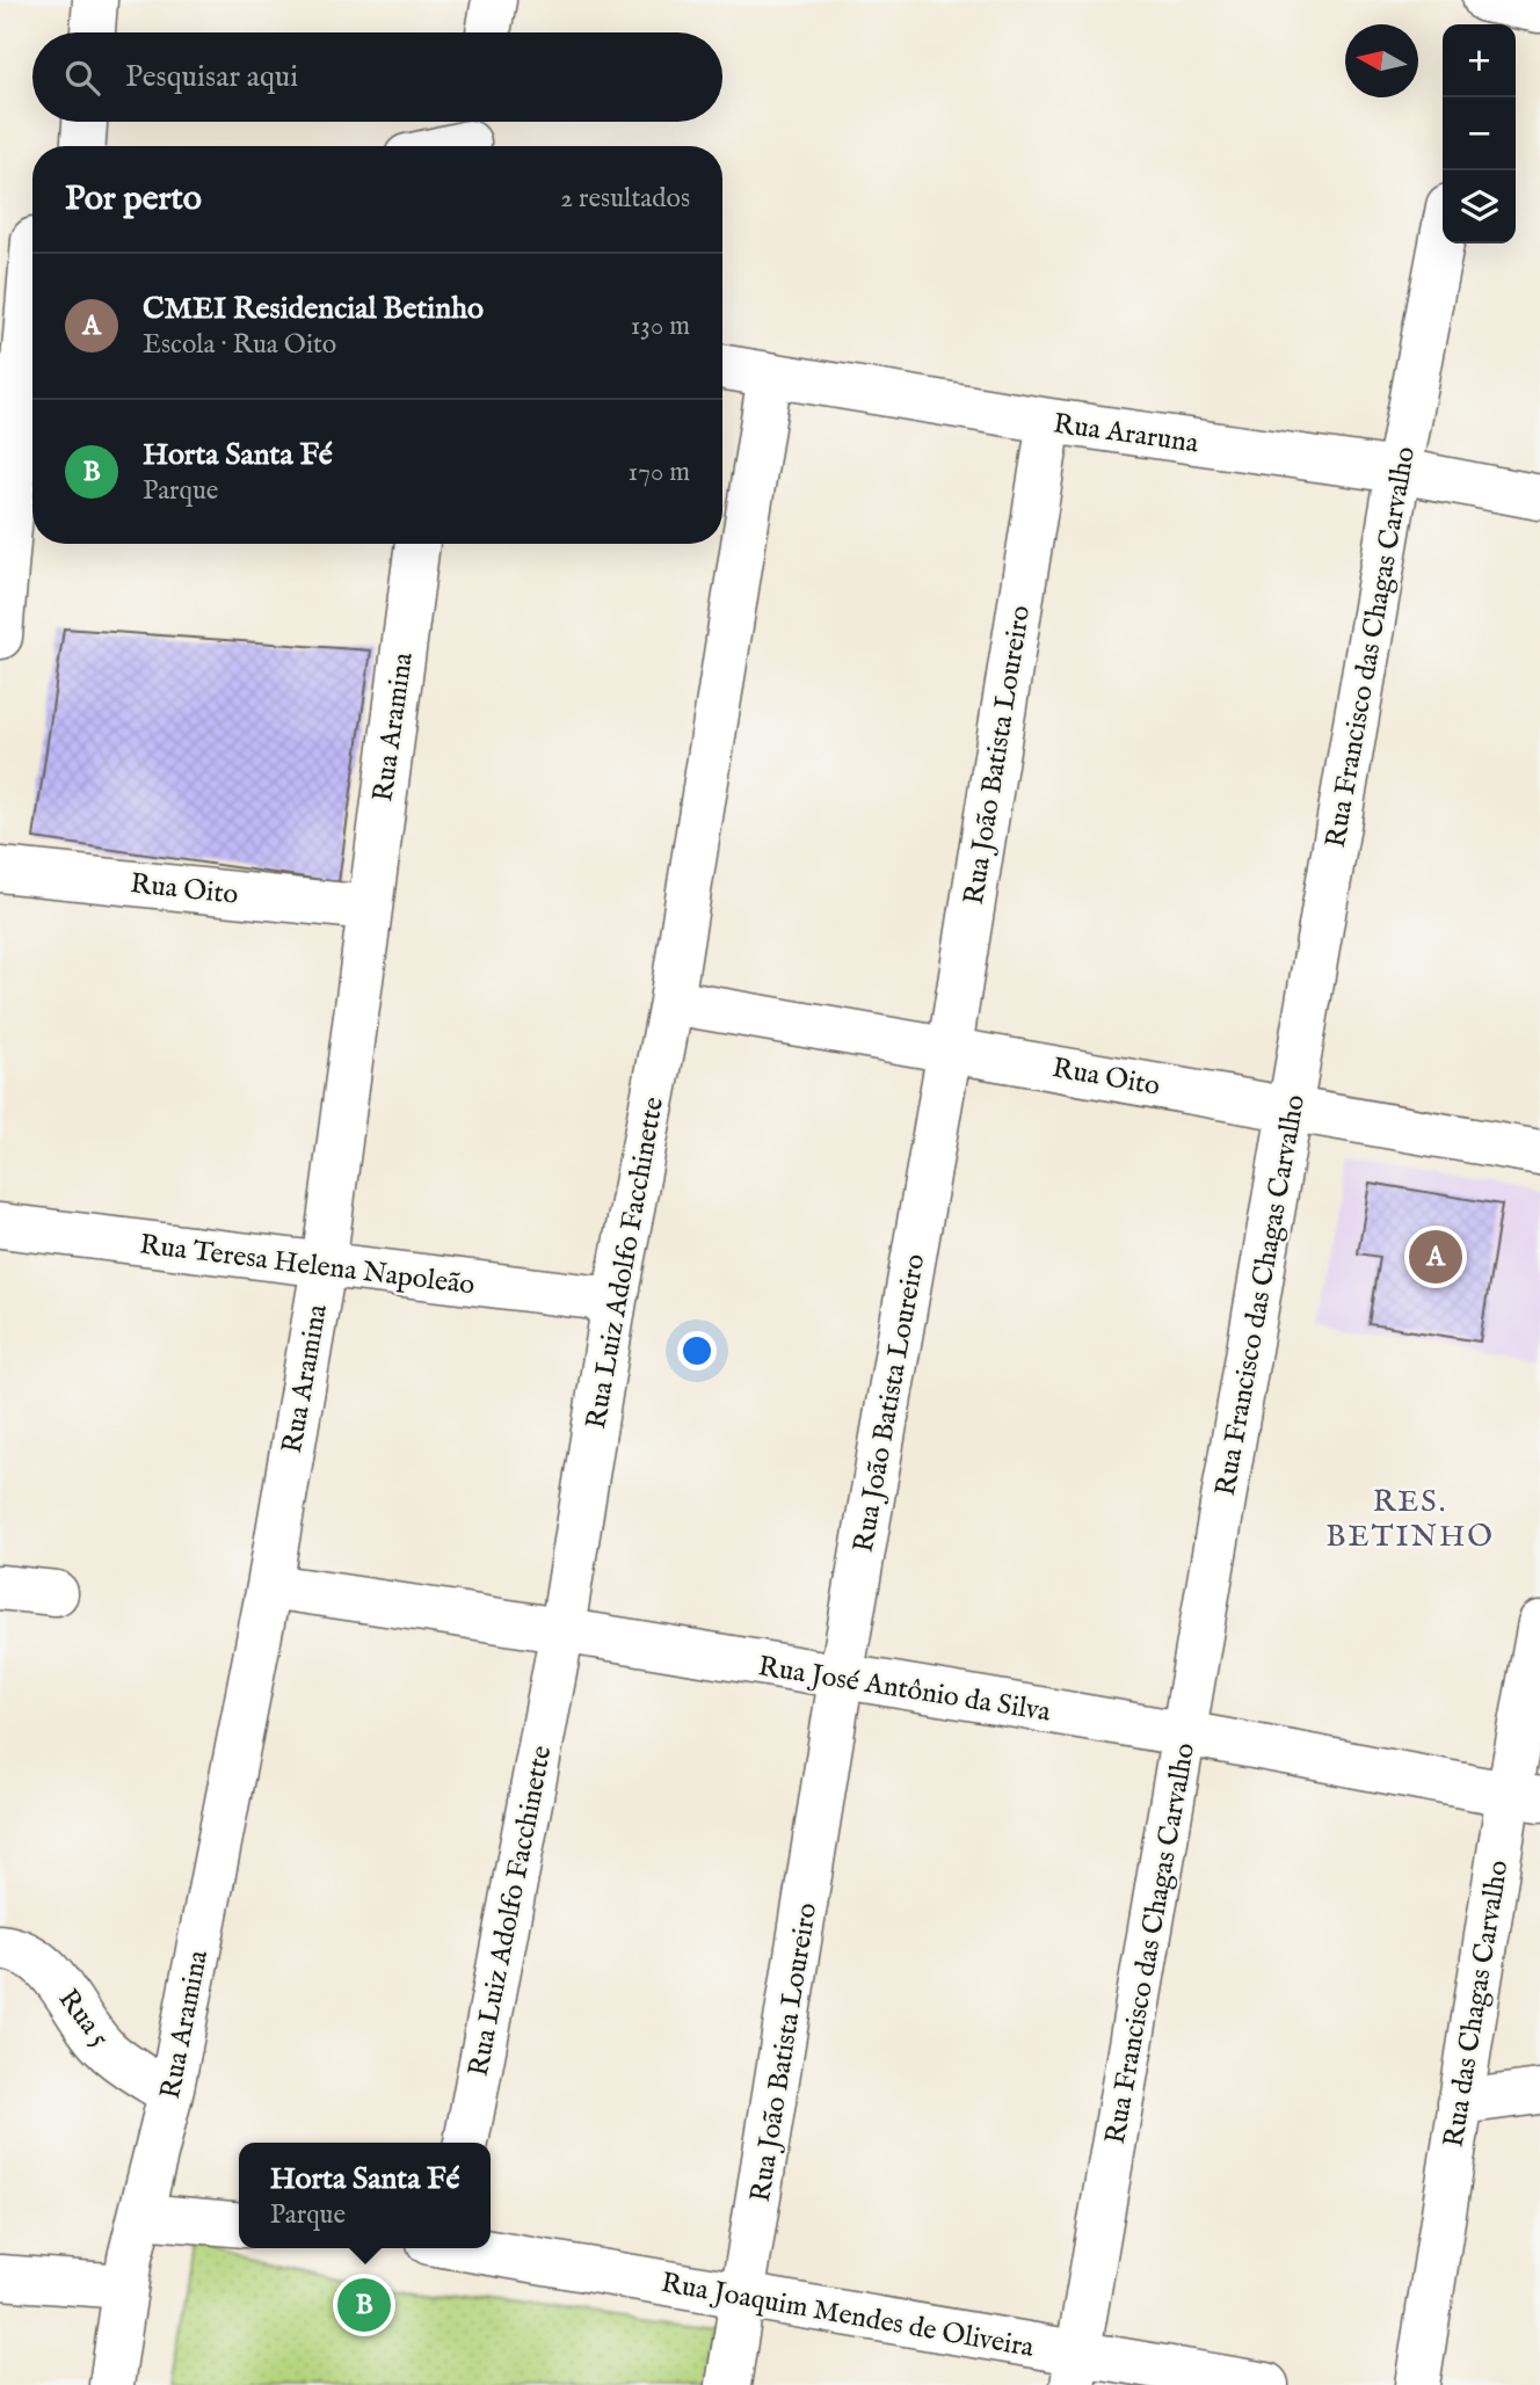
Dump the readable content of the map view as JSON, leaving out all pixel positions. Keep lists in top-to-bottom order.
{
  "streets": {
    "street": [
      "Rua Araruna",
      "Rua Francisco das Chagas Carvalho",
      "Rua Aramina",
      "Rua João Batista Loureiro",
      "Rua Oito",
      "Rua Luiz Adolfo Facchinette",
      "Rua Teresa Helena Napoleão",
      "Rua José Antônio da Silva",
      "Rua das Chagas Carvalho",
      "Rua 5",
      "Rua Joaquim Mendes de Oliveira"
    ]
  },
  "crossings": [
    ["Rua Araruna", "Rua Francisco das Chagas Carvalho"],
    ["Rua Araruna", "Rua João Batista Loureiro"],
    ["Rua Araruna", "Rua Luiz Adolfo Facchinette"],
    ["Rua Francisco das Chagas Carvalho", "Rua Oito"],
    ["Rua Francisco das Chagas Carvalho", "Rua José Antônio da Silva"],
    ["Rua Francisco das Chagas Carvalho", "Rua Joaquim Mendes de Oliveira"],
    ["Rua Aramina", "Rua Oito"],
    ["Rua Aramina", "Rua Teresa Helena Napoleão"],
    ["Rua Aramina", "Rua José Antônio da Silva"],
    ["Rua Aramina", "Rua 5"],
    ["Rua João Batista Loureiro", "Rua Oito"],
    ["Rua João Batista Loureiro", "Rua José Antônio da Silva"],
    ["Rua João Batista Loureiro", "Rua Joaquim Mendes de Oliveira"],
    ["Rua Oito", "Rua Luiz Adolfo Facchinette"],
    ["Rua Luiz Adolfo Facchinette", "Rua Teresa Helena Napoleão"],
    ["Rua Luiz Adolfo Facchinette", "Rua José Antônio da Silva"],
    ["Rua José Antônio da Silva", "Rua das Chagas Carvalho"]
  ],
  "districts": ["RES. BETINHO"],
  "north": "left",
  "page": {
    "map_buttons": ["+", "−"],
    "search": "Pesquisar aqui",
    "heading": ["Por perto", "2 resultados"],
    "list": [
      {
        "mark": "A",
        "name": "CMEI Residencial Betinho",
        "note": "Escola · Rua Oito",
        "value": "130 m"
      },
      {
        "mark": "B",
        "name": "Horta Santa Fé",
        "note": "Parque",
        "value": "170 m"
      }
    ],
    "pins": ["A", "B"],
    "popup": ["Horta Santa Fé", "Parque"]
  }
}
